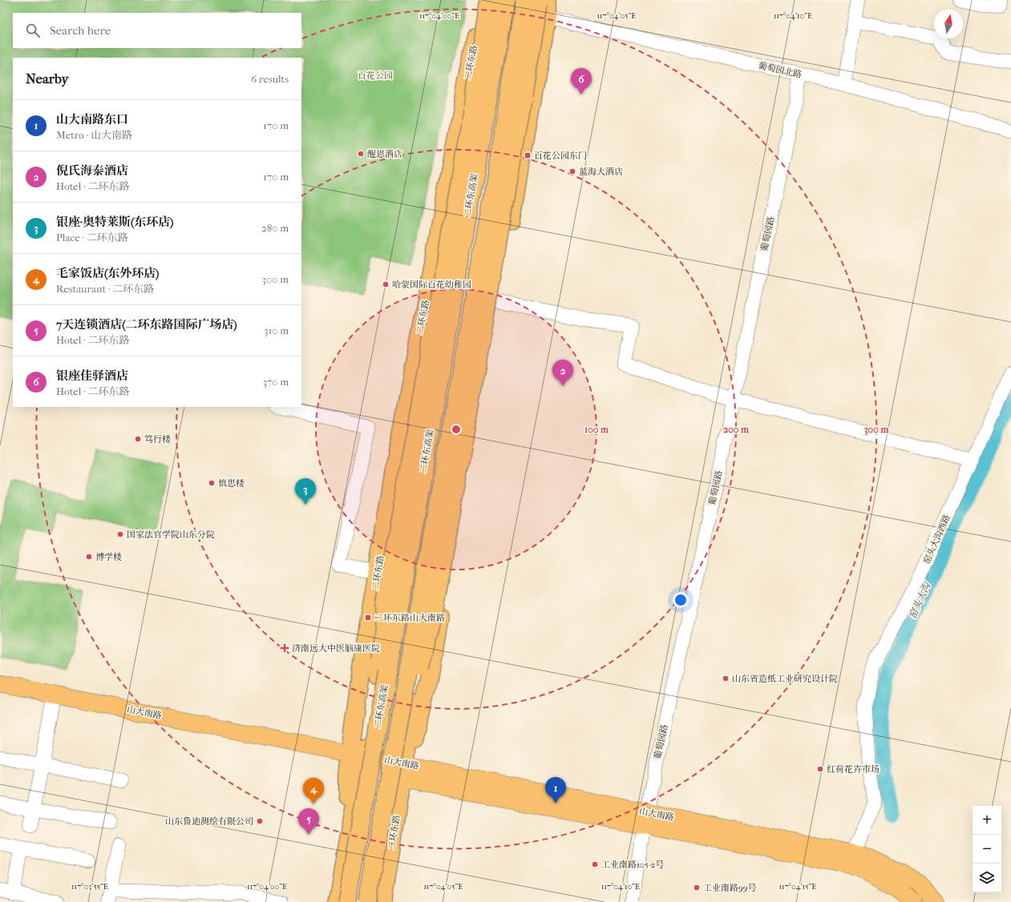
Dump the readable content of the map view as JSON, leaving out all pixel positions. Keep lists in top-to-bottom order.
{
  "streets": {
    "highway": ["二环东路", "二环东高架"],
    "main road": ["山大南路"],
    "street": ["葡萄园北路", "葡萄园路", "窑头大沟西路"]
  },
  "crossings": [
    ["二环东路", "葡萄园北路"],
    ["二环东路", "二环东高架"],
    ["二环东路", "山大南路"],
    ["葡萄园北路", "葡萄园路"],
    ["二环东高架", "山大南路"],
    ["葡萄园路", "山大南路"],
    ["窑头大沟西路", "山大南路"]
  ],
  "water": ["窑头大沟"],
  "parks": ["百花公园"],
  "places": {
    "other": [
      "醒恩酒店",
      "蓝海大酒店",
      "哈蒙国际百花幼稚园",
      "笃行楼",
      "慎思楼",
      "国家法官学院山东分院",
      "博学楼",
      "山东省造纸工业研究设计院",
      "红荷花卉市场",
      "山东鲁迪测绘有限公司",
      "工业南路105-2号",
      "工业南路99号"
    ],
    "transit": ["百花公园东门", "二环东路山大南路"],
    "health": ["济南远大中医脑康医院"]
  },
  "north": "top",
  "page": {
    "search": "Search here",
    "heading": ["Nearby", "6 results"],
    "pins": [
      "6",
      "2",
      "3",
      "1",
      "4",
      "5"
    ],
    "list": [
      {
        "mark": "1",
        "name": "山大南路东口",
        "note": "Metro · 山大南路",
        "value": "170 m"
      },
      {
        "mark": "2",
        "name": "倪氏海泰酒店",
        "note": "Hotel · 二环东路",
        "value": "170 m"
      },
      {
        "mark": "3",
        "name": "银座·奥特莱斯(东环店)",
        "note": "Place · 二环东路",
        "value": "280 m"
      },
      {
        "mark": "4",
        "name": "毛家饭店(东外环店)",
        "note": "Restaurant · 二环东路",
        "value": "300 m"
      },
      {
        "mark": "5",
        "name": "7天连锁酒店(二环东路国际广场店)",
        "note": "Hotel · 二环东路",
        "value": "310 m"
      },
      {
        "mark": "6",
        "name": "银座佳驿酒店",
        "note": "Hotel · 二环东路",
        "value": "370 m"
      }
    ],
    "map_buttons": ["+", "−"]
  },
  "coordinates": [
    "117°04'00\"E",
    "117°04'05\"E",
    "117°04'10\"E",
    "117°03'55\"E",
    "117°04'15\"E"
  ],
  "rings": ["100 m", "200 m", "300 m"]
}
